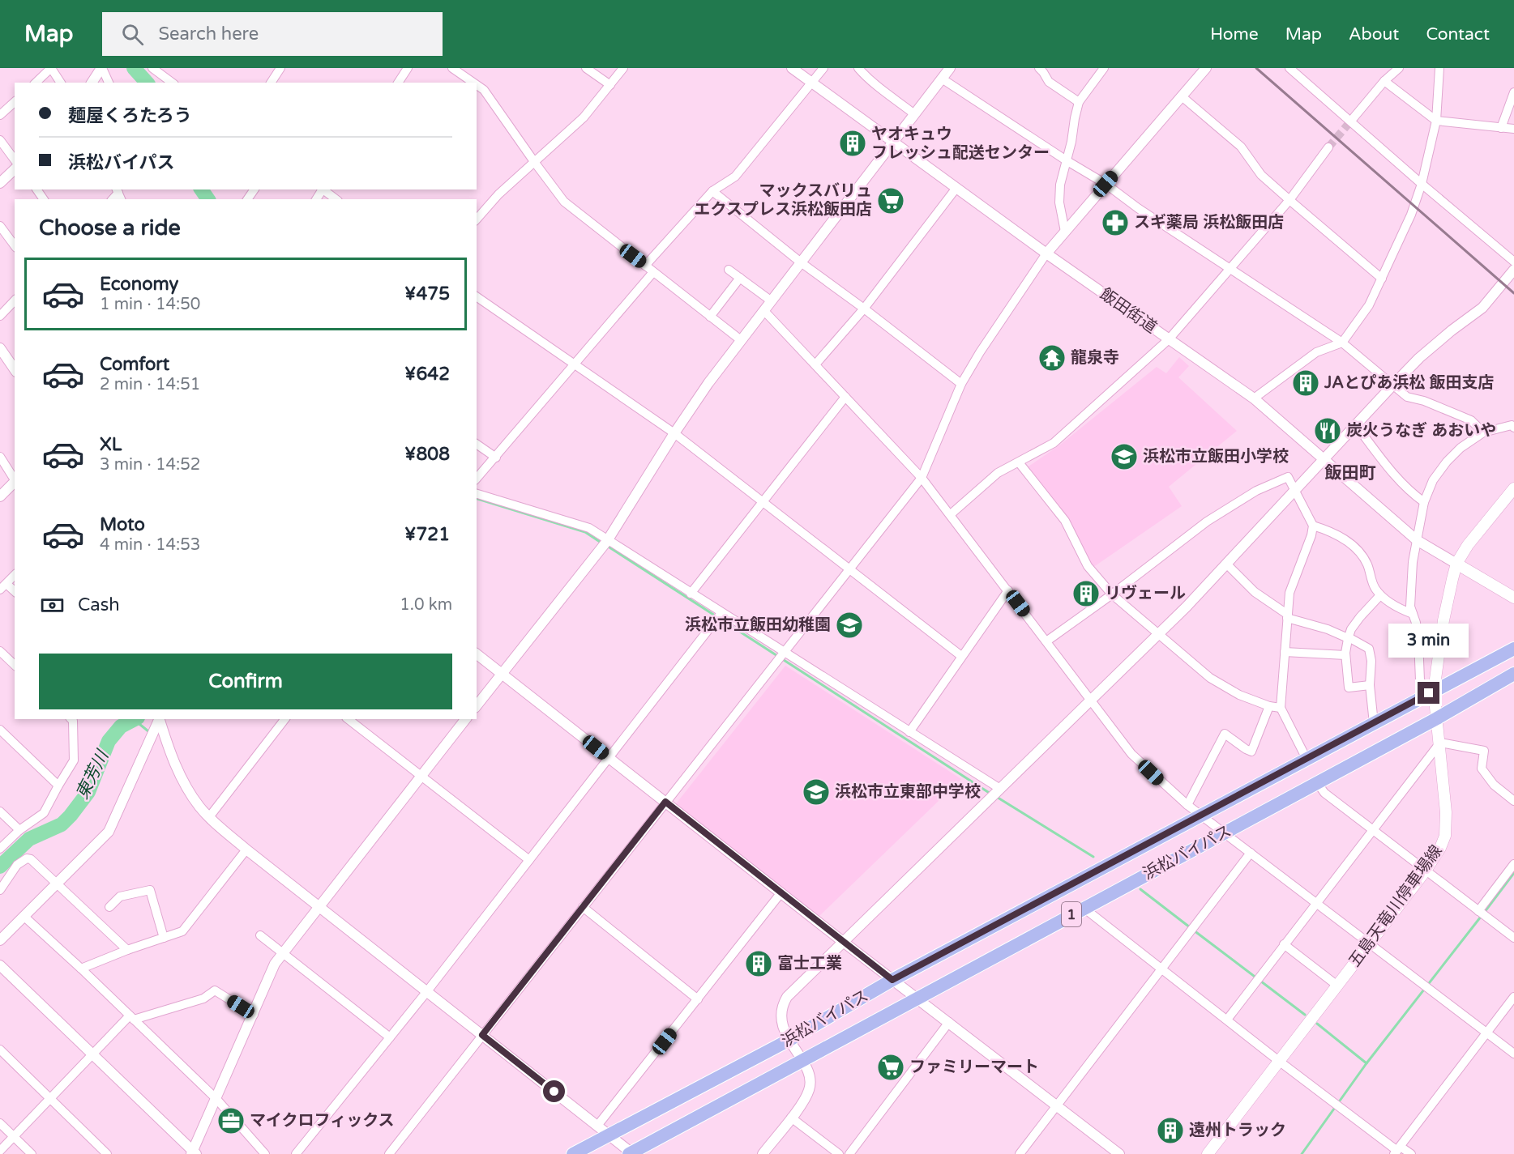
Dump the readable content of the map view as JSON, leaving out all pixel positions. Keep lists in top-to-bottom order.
{
  "streets": {
    "highway": ["浜松バイパス", "1"],
    "main road": ["五島天竜川停車場線"],
    "street": ["飯田街道"]
  },
  "crossings": [
    ["飯田街道", "五島天竜川停車場線"],
    ["浜松バイパス", "五島天竜川停車場線"]
  ],
  "districts": ["飯田町"],
  "water": ["東芳川"],
  "places": {
    "building": [
      "ヤオキュウ フレッシュ配送センター",
      "JAとぴあ浜松 飯田支店",
      "リヴェール",
      "富士工業",
      "遠州トラック"
    ],
    "supermarket": ["マックスバリュ エクスプレス浜松飯田店", "ファミリーマート"],
    "pharmacy": ["スギ薬局 浜松飯田店"],
    "temple": ["龍泉寺"],
    "restaurant": ["炭火うなぎ あおいや"],
    "school or university": ["浜松市立飯田小学校", "浜松市立飯田幼稚園", "浜松市立東部中学校"],
    "office": ["マイクロフィックス"]
  },
  "page": {
    "header": "Map",
    "search": "Search here",
    "nav": [
      "Home",
      "Map",
      "About",
      "Contact"
    ],
    "banner": ["麺屋くろたろう", "浜松バイパス"],
    "heading": "Choose a ride",
    "list": [
      {
        "name": "Economy",
        "note": "1 min · 14:50",
        "value": "¥475"
      },
      {
        "name": "Comfort",
        "note": "2 min · 14:51",
        "value": "¥642"
      },
      {
        "name": "XL",
        "note": "3 min · 14:52",
        "value": "¥808"
      },
      {
        "name": "Moto",
        "note": "4 min · 14:53",
        "value": "¥721"
      }
    ],
    "pay": ["Cash", "1.0 km"],
    "bubble": "3 min",
    "buttons": "Confirm"
  }
}
